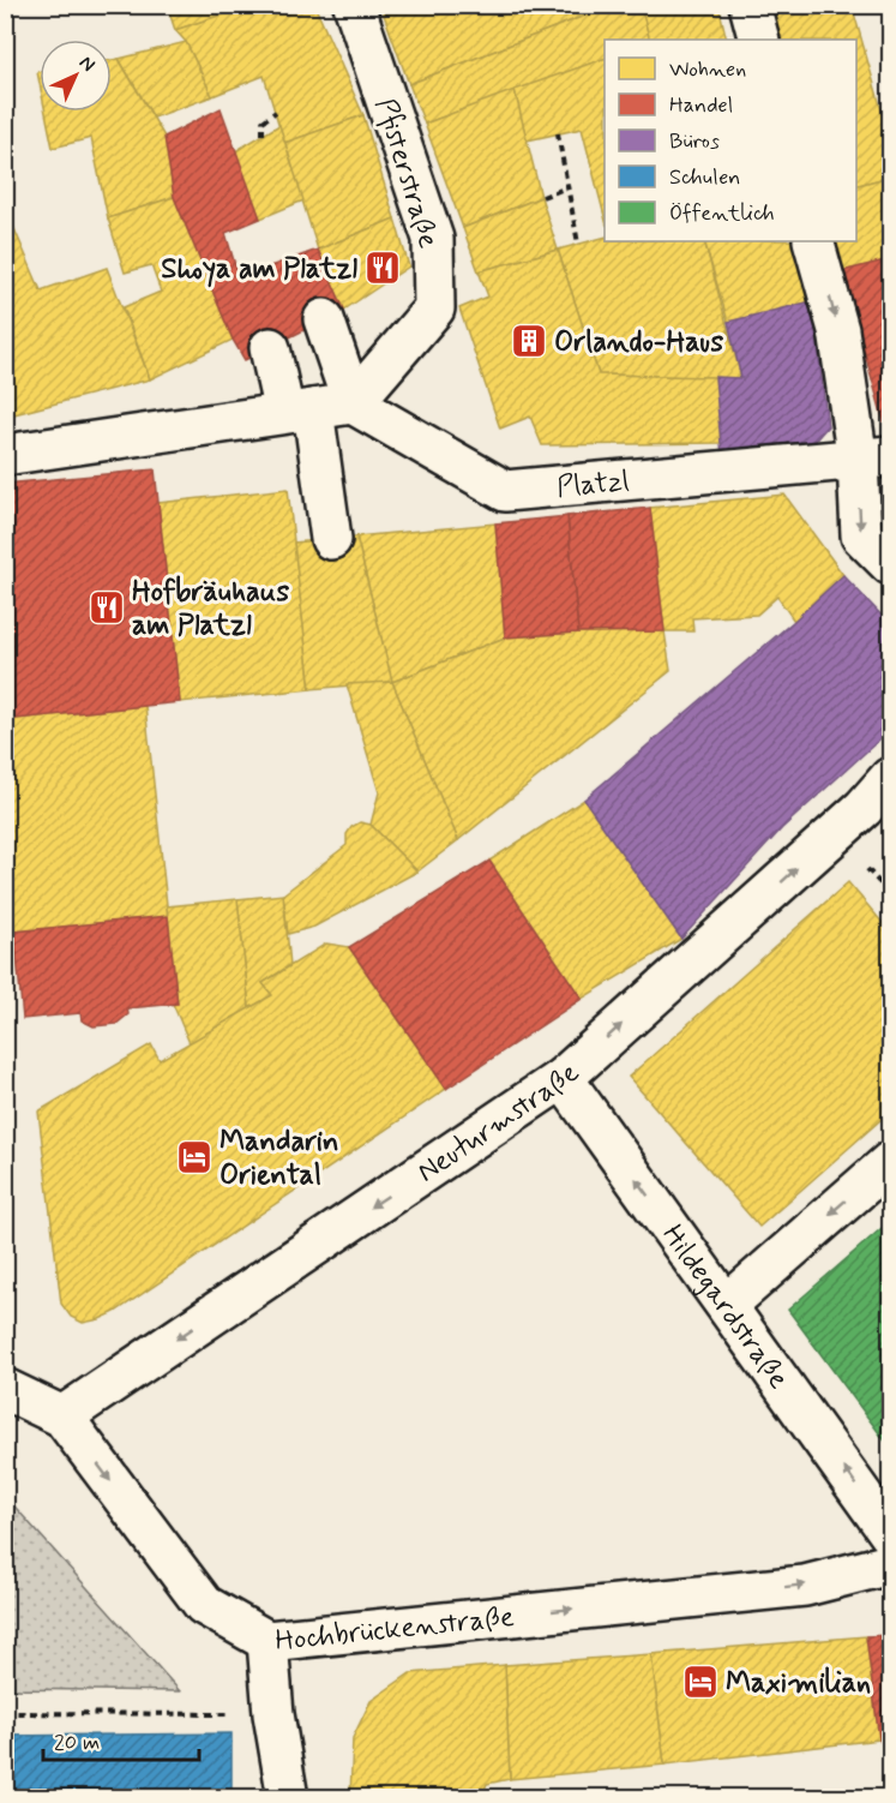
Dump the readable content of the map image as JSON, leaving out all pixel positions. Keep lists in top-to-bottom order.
{
  "streets": {
    "street": [
      "Pfisterstraße",
      "Platzl",
      "Neuturmstraße",
      "Hildegardstraße",
      "Hochbrückenstraße"
    ]
  },
  "crossings": [
    ["Pfisterstraße", "Platzl"],
    ["Neuturmstraße", "Hildegardstraße"],
    ["Neuturmstraße", "Hochbrückenstraße"]
  ],
  "one_way": ["Hildegardstraße", "Hochbrückenstraße"],
  "places": {
    "restaurant": ["Shoya am Platzl", "Hofbräuhaus am Platzl"],
    "building": ["Orlando-Haus"],
    "hotel": ["Mandarin Oriental", "Maximilian"]
  },
  "legend": [
    "Wohnen",
    "Handel",
    "Büros",
    "Schulen",
    "Öffentlich"
  ],
  "scale_bar": "20 m",
  "north": "top right"
}
